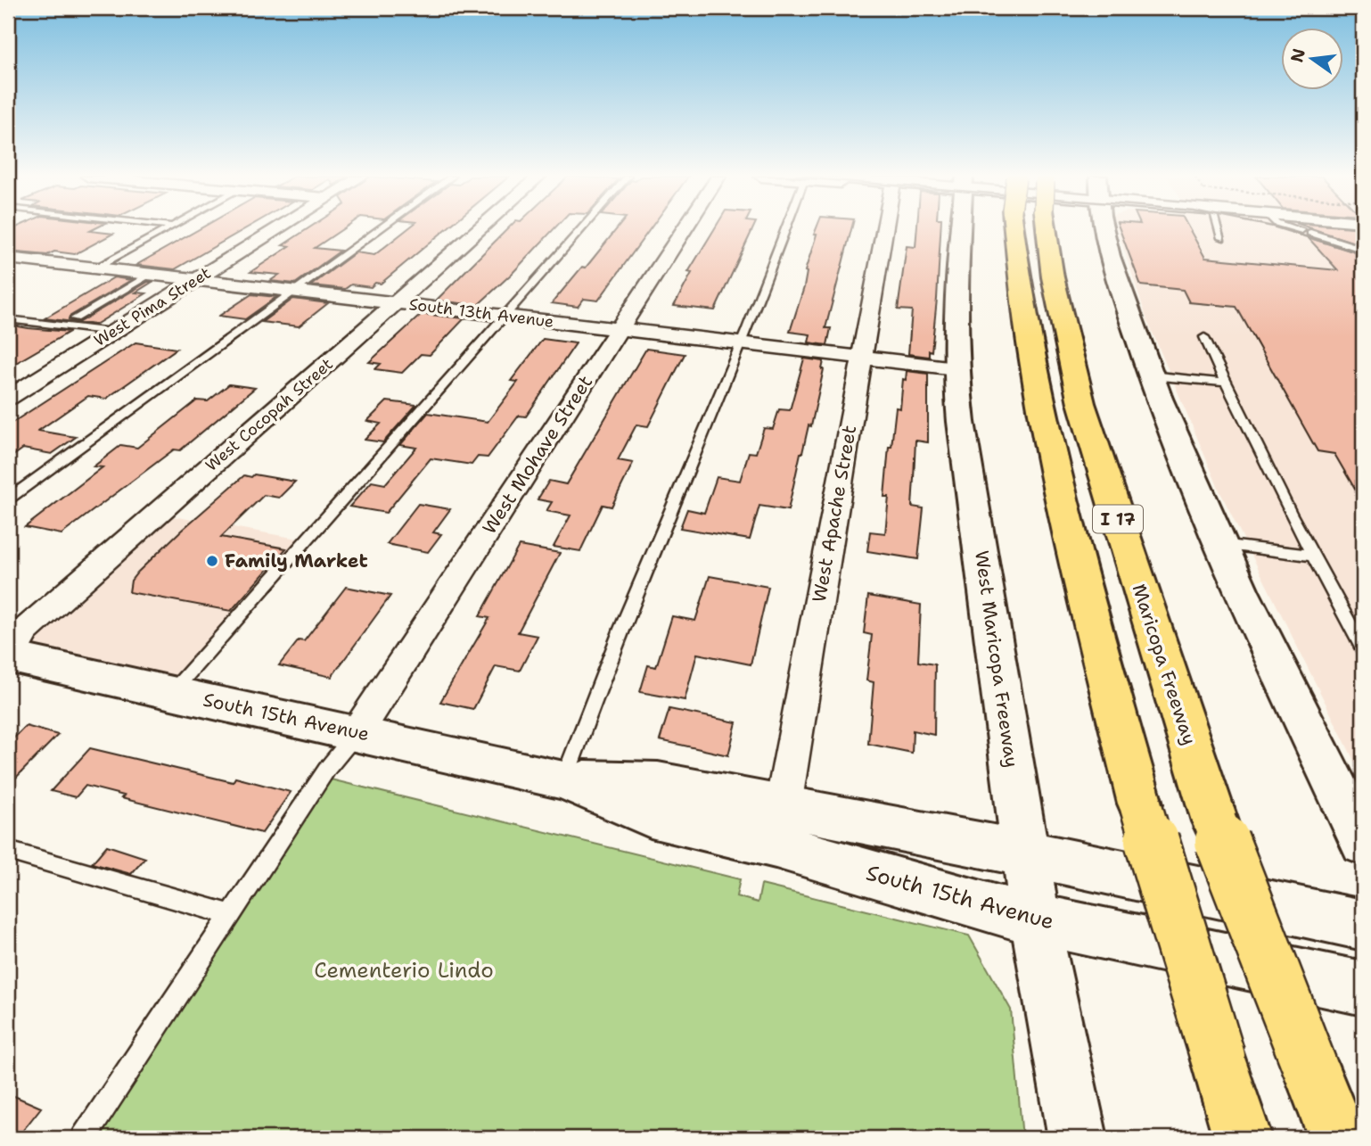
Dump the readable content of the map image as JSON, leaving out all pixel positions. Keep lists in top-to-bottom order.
{
  "streets": {
    "highway": ["I 17", "Maricopa Freeway"],
    "main road": ["West Maricopa Freeway", "South 15th Avenue"],
    "street": [
      "West Pima Street",
      "South 13th Avenue",
      "West Cocopah Street",
      "West Mohave Street",
      "West Apache Street"
    ]
  },
  "crossings": [
    ["West Pima Street", "South 13th Avenue"],
    ["South 13th Avenue", "West Cocopah Street"],
    ["South 13th Avenue", "West Mohave Street"],
    ["South 13th Avenue", "West Apache Street"],
    ["South 13th Avenue", "West Maricopa Freeway"],
    ["West Cocopah Street", "South 15th Avenue"],
    ["West Mohave Street", "South 15th Avenue"],
    ["West Apache Street", "South 15th Avenue"],
    ["West Maricopa Freeway", "South 15th Avenue"]
  ],
  "parks": ["Cementerio Lindo"],
  "places": ["Family Market"],
  "north": "left"
}
